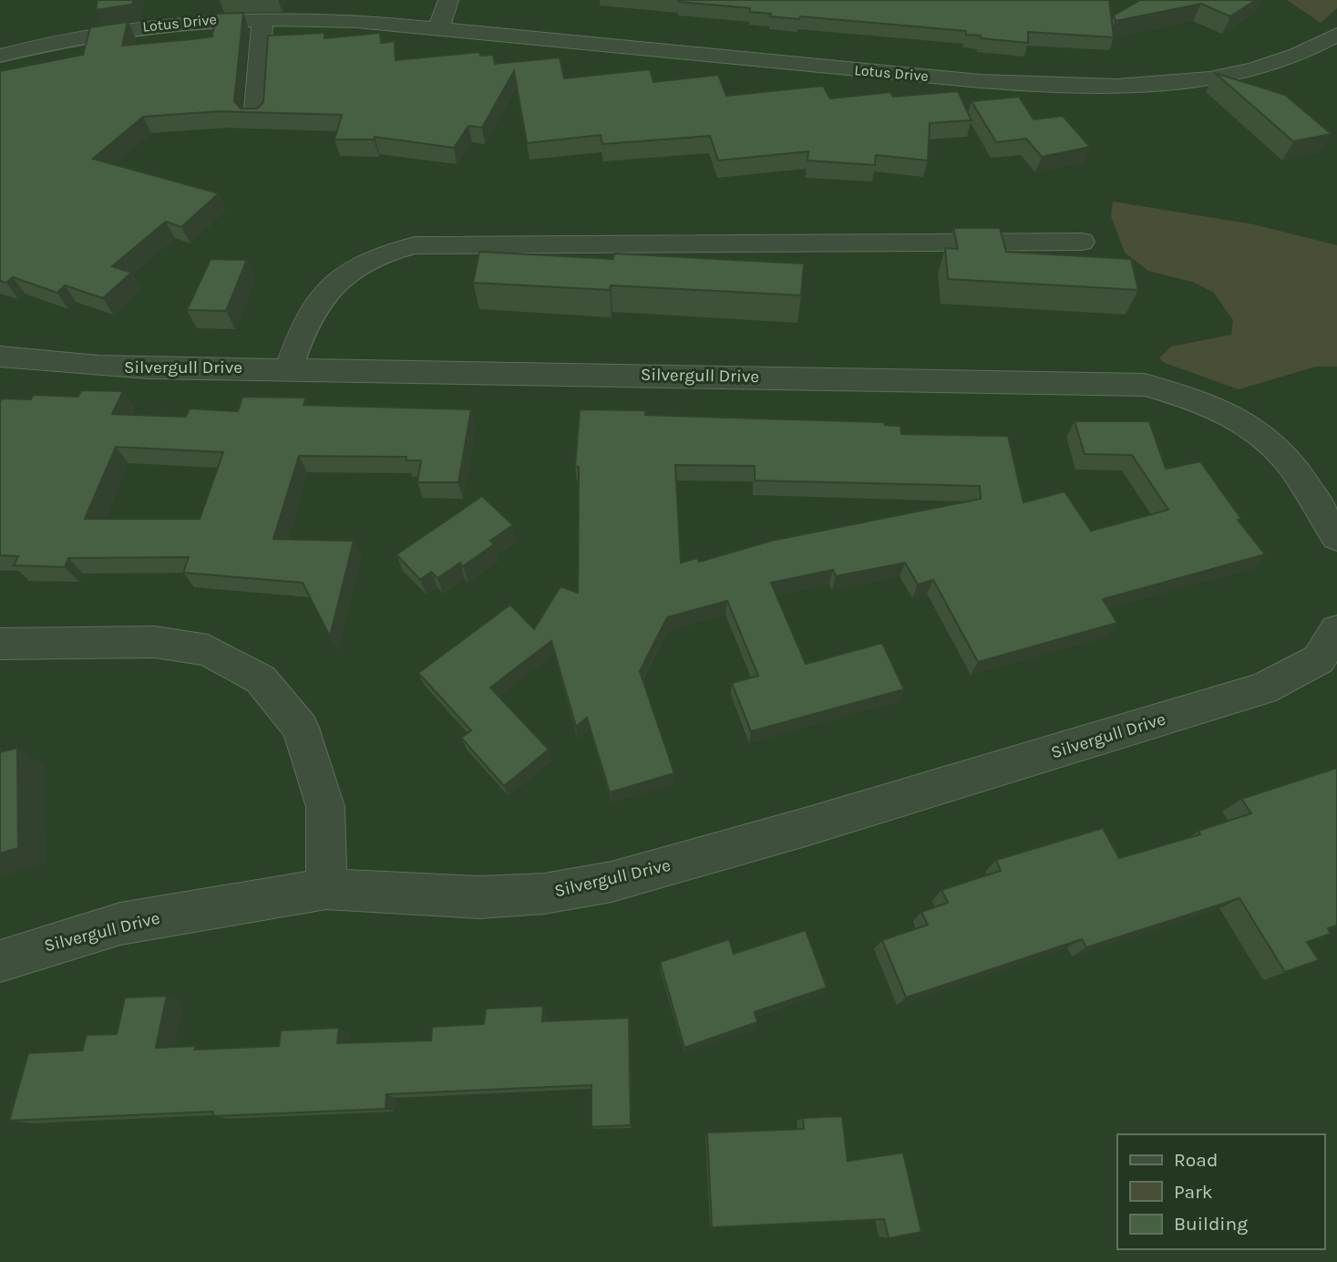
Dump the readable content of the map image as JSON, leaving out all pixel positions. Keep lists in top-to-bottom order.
{
  "streets": {
    "street": ["Lotus Drive", "Silvergull Drive"]
  },
  "legend": ["Road", "Park", "Building"]
}
